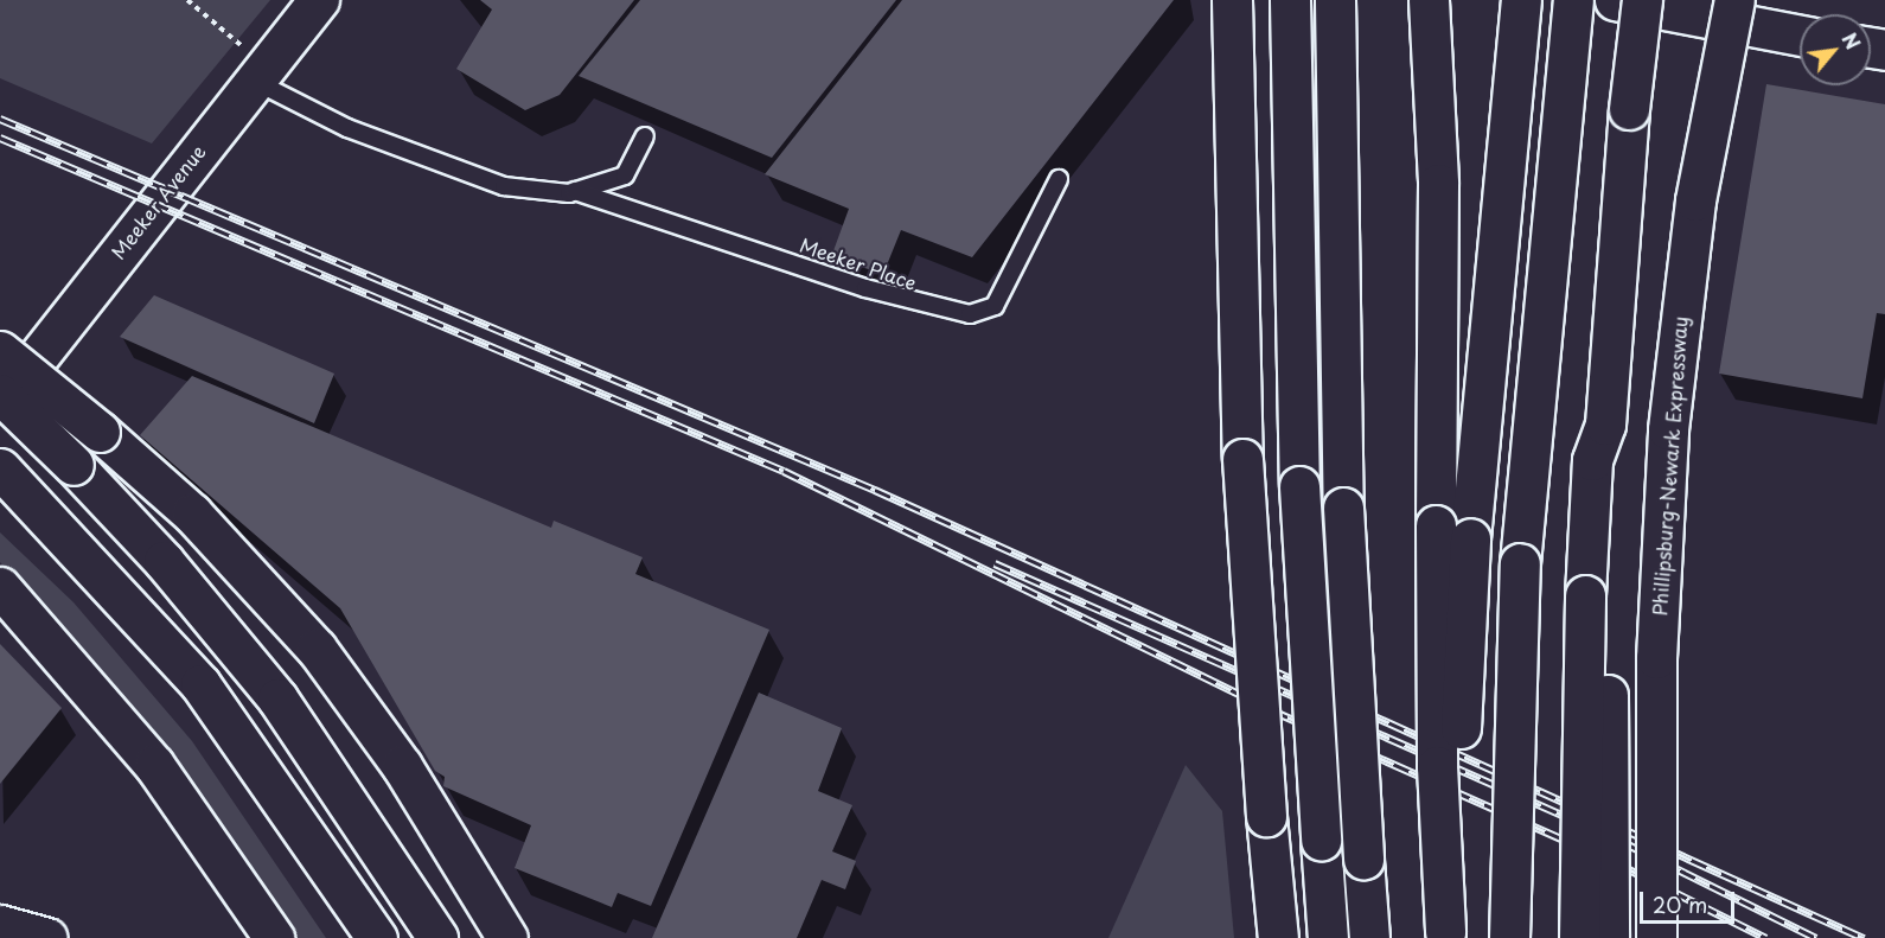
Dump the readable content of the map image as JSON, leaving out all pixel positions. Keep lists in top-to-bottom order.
{
  "streets": {
    "main road": ["Meeker Avenue", "Phillipsburg-Newark Expressway"],
    "lane": ["Meeker Place"]
  },
  "scale_bar": "20 m",
  "north": "top right"
}
